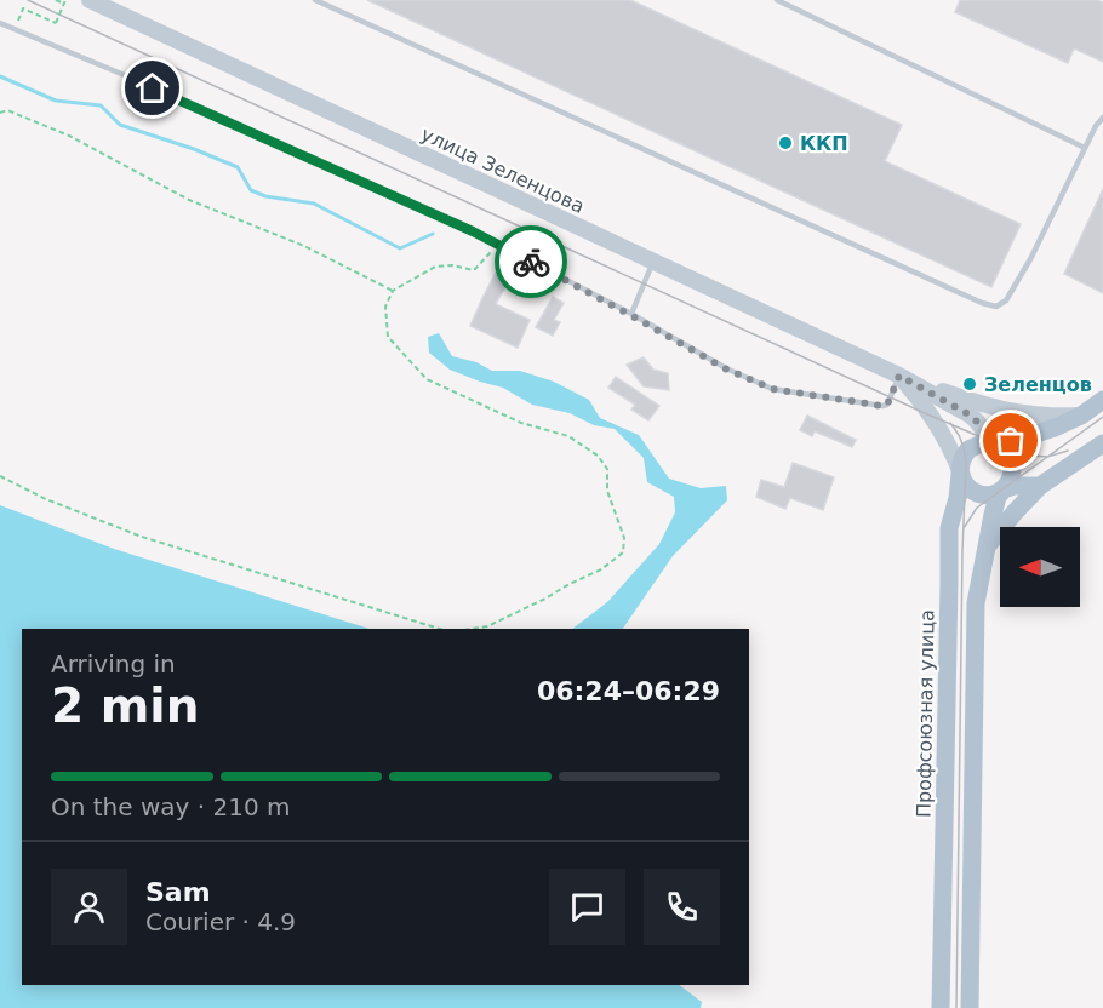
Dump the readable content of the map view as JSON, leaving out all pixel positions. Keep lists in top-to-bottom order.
{
  "streets": {
    "main road": ["улица Зеленцова", "Профсоюзная улица"]
  },
  "crossings": [
    ["улица Зеленцова", "Профсоюзная улица"]
  ],
  "places": ["ККП", "Зеленцов"],
  "north": "left",
  "page": {
    "heading": ["2 min", "Arriving in", "06:24–06:29"],
    "panel": ["Sam", "Courier · 4.9"],
    "bar": "On the way · 210 m"
  }
}
